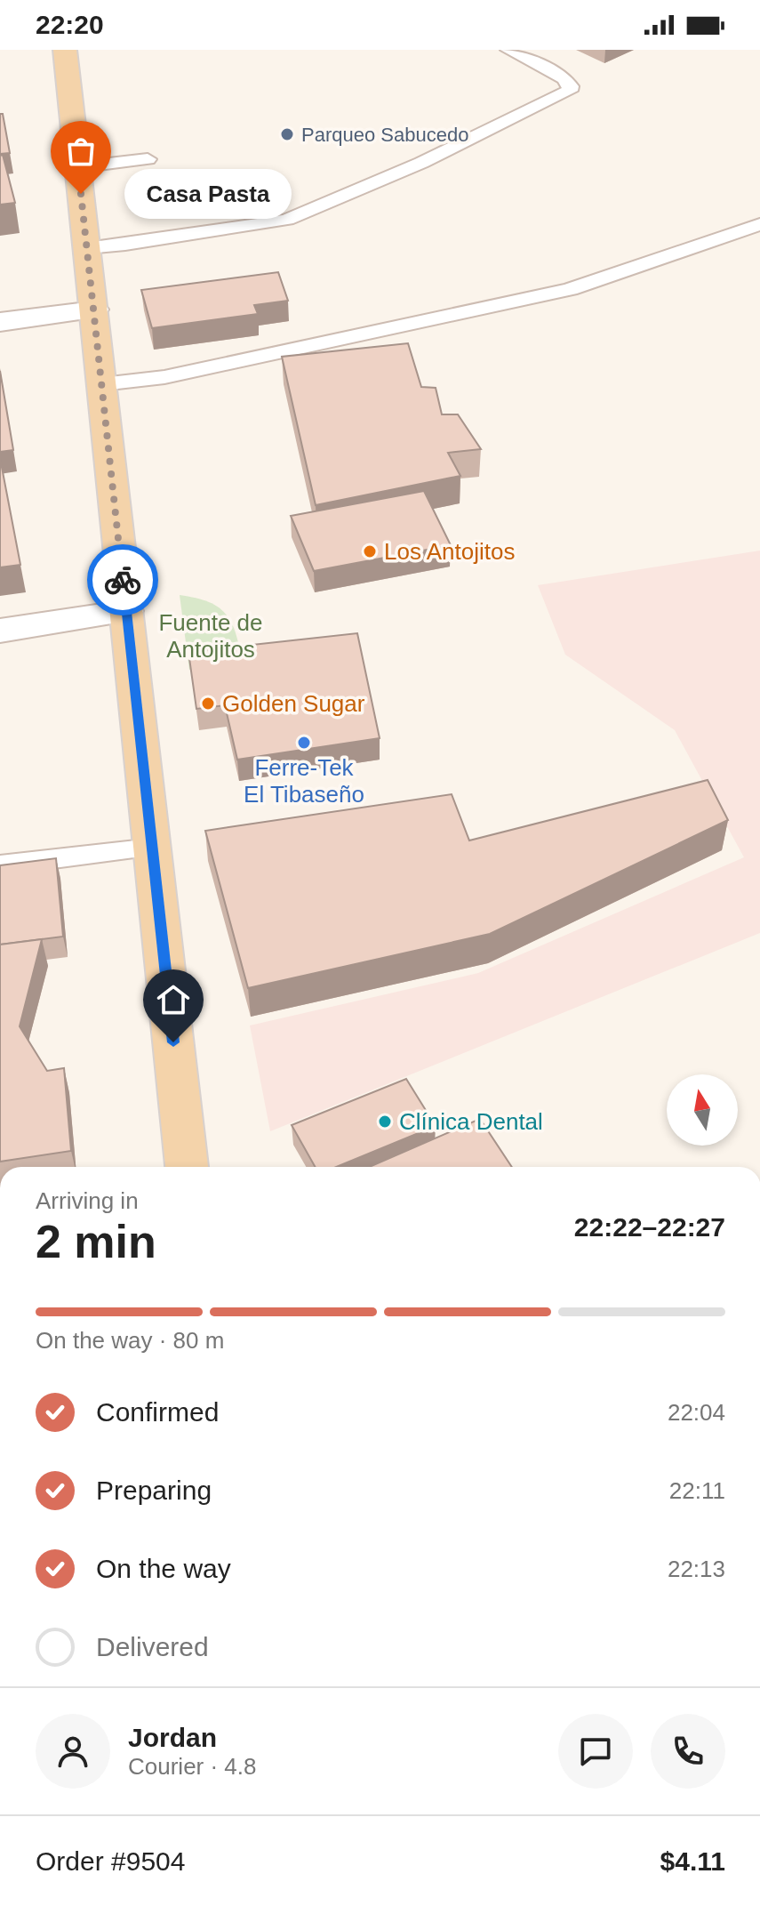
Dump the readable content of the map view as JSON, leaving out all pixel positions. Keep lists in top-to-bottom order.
{
  "parks": ["Fuente de Antojitos"],
  "places": [
    "Parqueo Sabucedo",
    "Casa Pasta",
    "Los Antojitos",
    "Golden Sugar",
    "Ferre-Tek El Tibaseño",
    "Clínica Dental"
  ],
  "north": "top",
  "page": {
    "status": "22:20",
    "bubble": "Casa Pasta",
    "heading": ["2 min", "Arriving in", "22:22–22:27"],
    "panel": [
      "Jordan",
      "Courier · 4.8",
      "Order #9504",
      "$4.11"
    ],
    "bar": "On the way · 80 m",
    "list": [
      ["Confirmed", "22:04"],
      ["Preparing", "22:11"],
      ["On the way", "22:13"],
      "Delivered"
    ]
  }
}
